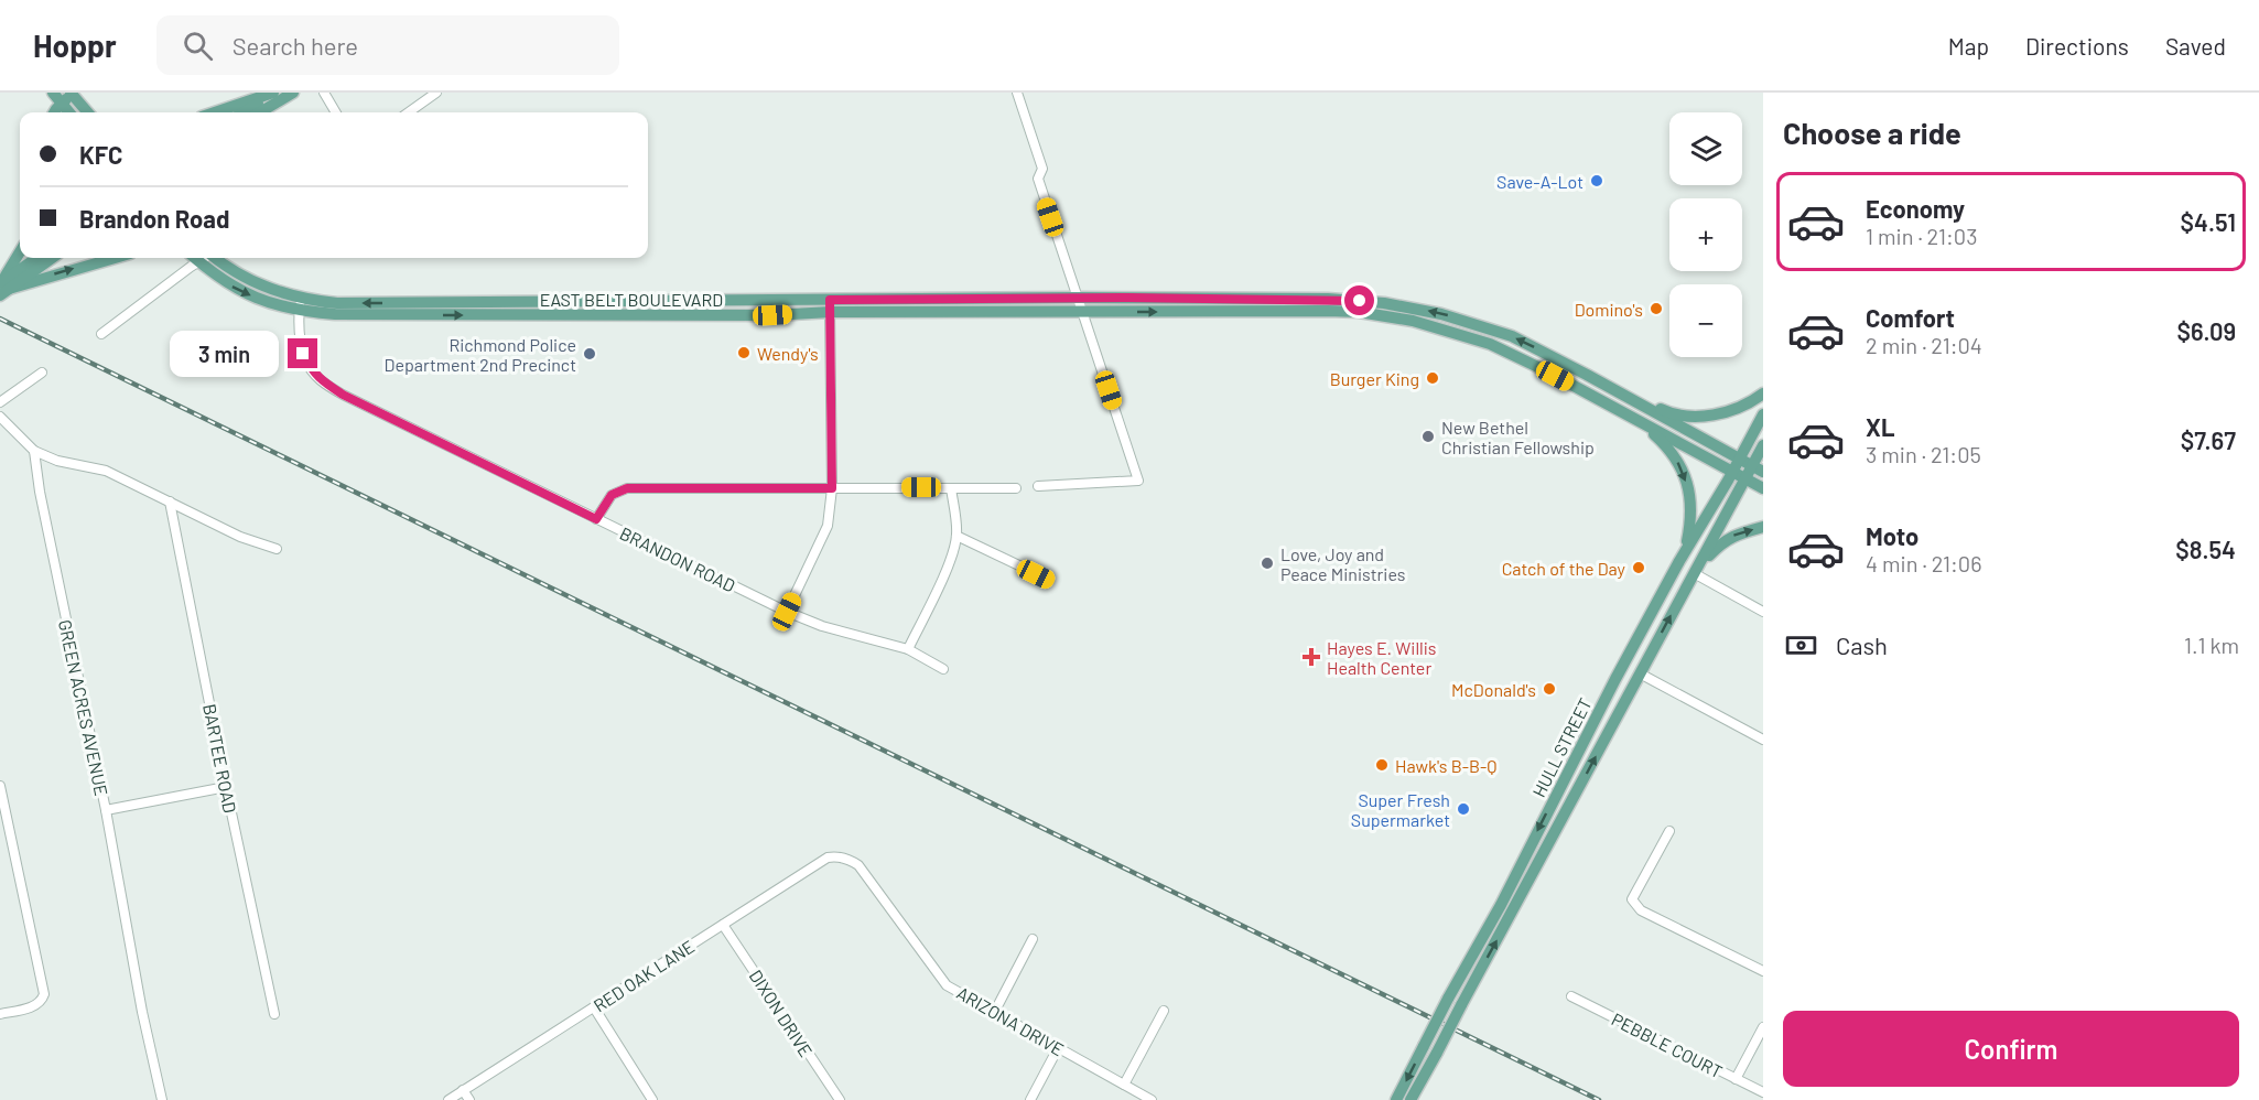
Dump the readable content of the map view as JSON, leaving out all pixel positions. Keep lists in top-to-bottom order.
{
  "streets": {
    "main road": ["EAST BELT BOULEVARD", "HULL STREET"],
    "street": [
      "BRANDON ROAD",
      "GREEN ACRES AVENUE",
      "BARTEE ROAD",
      "RED OAK LANE",
      "DIXON DRIVE",
      "ARIZONA DRIVE",
      "PEBBLE COURT"
    ]
  },
  "crossings": [
    ["EAST BELT BOULEVARD", "BRANDON ROAD"],
    ["EAST BELT BOULEVARD", "HULL STREET"],
    ["RED OAK LANE", "DIXON DRIVE"],
    ["RED OAK LANE", "ARIZONA DRIVE"]
  ],
  "places": {
    "other": [
      "Save-A-Lot",
      "Domino's",
      "Wendy's",
      "Richmond Police Department 2nd Precinct",
      "Burger King",
      "New Bethel Christian Fellowship",
      "Love, Joy and Peace Ministries",
      "Catch of the Day",
      "McDonald's",
      "Hawk's B-B-Q",
      "Super Fresh Supermarket"
    ],
    "health": ["Hayes E. Willis Health Center"]
  },
  "page": {
    "header": "Hoppr",
    "search": "Search here",
    "nav": ["Map", "Directions", "Saved"],
    "heading": "Choose a ride",
    "map_buttons": ["+", "−"],
    "banner": ["KFC", "Brandon Road"],
    "list": [
      {
        "name": "Economy",
        "note": "1 min · 21:03",
        "value": "$4.51"
      },
      {
        "name": "Comfort",
        "note": "2 min · 21:04",
        "value": "$6.09"
      },
      {
        "name": "XL",
        "note": "3 min · 21:05",
        "value": "$7.67"
      },
      {
        "name": "Moto",
        "note": "4 min · 21:06",
        "value": "$8.54"
      }
    ],
    "bubble": "3 min",
    "pay": ["Cash", "1.1 km"],
    "buttons": "Confirm"
  }
}
